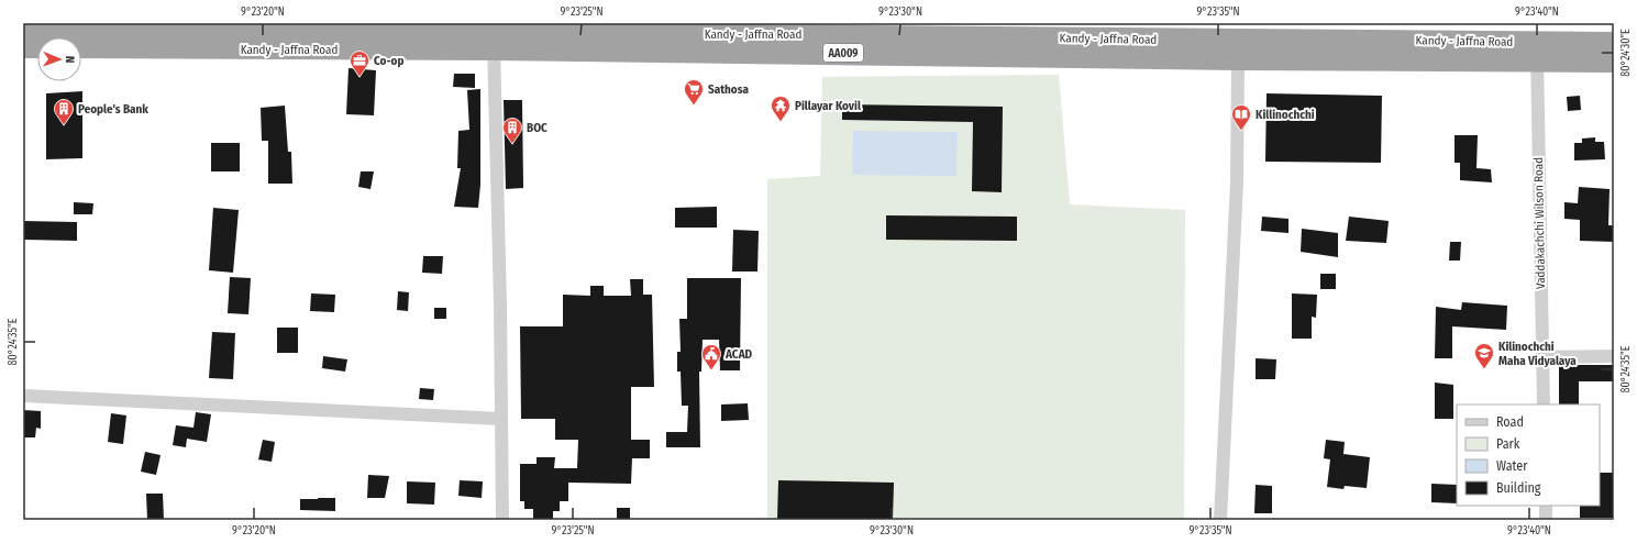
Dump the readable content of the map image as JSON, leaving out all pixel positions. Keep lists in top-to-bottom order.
{
  "streets": {
    "highway": ["Kandy - Jaffna Road", "AA009"],
    "street": ["Vaddakachchi Wilson Road"]
  },
  "crossings": [
    ["Kandy - Jaffna Road", "Vaddakachchi Wilson Road"]
  ],
  "places": {
    "office": ["Co-op"],
    "supermarket": ["Sathosa"],
    "temple": ["Pillayar Kovil"],
    "building": ["People's Bank", "BOC"],
    "library": ["Killinochchi"],
    "school or university": ["Kilinochchi Maha Vidyalaya"],
    "public building": ["ACAD"]
  },
  "legend": [
    "Road",
    "Park",
    "Water",
    "Building"
  ],
  "north": "right",
  "coordinates": [
    "9°23'20\"N",
    "9°23'25\"N",
    "9°23'30\"N",
    "9°23'35\"N",
    "9°23'40\"N",
    "80°24'30\"E",
    "80°24'35\"E"
  ]
}
